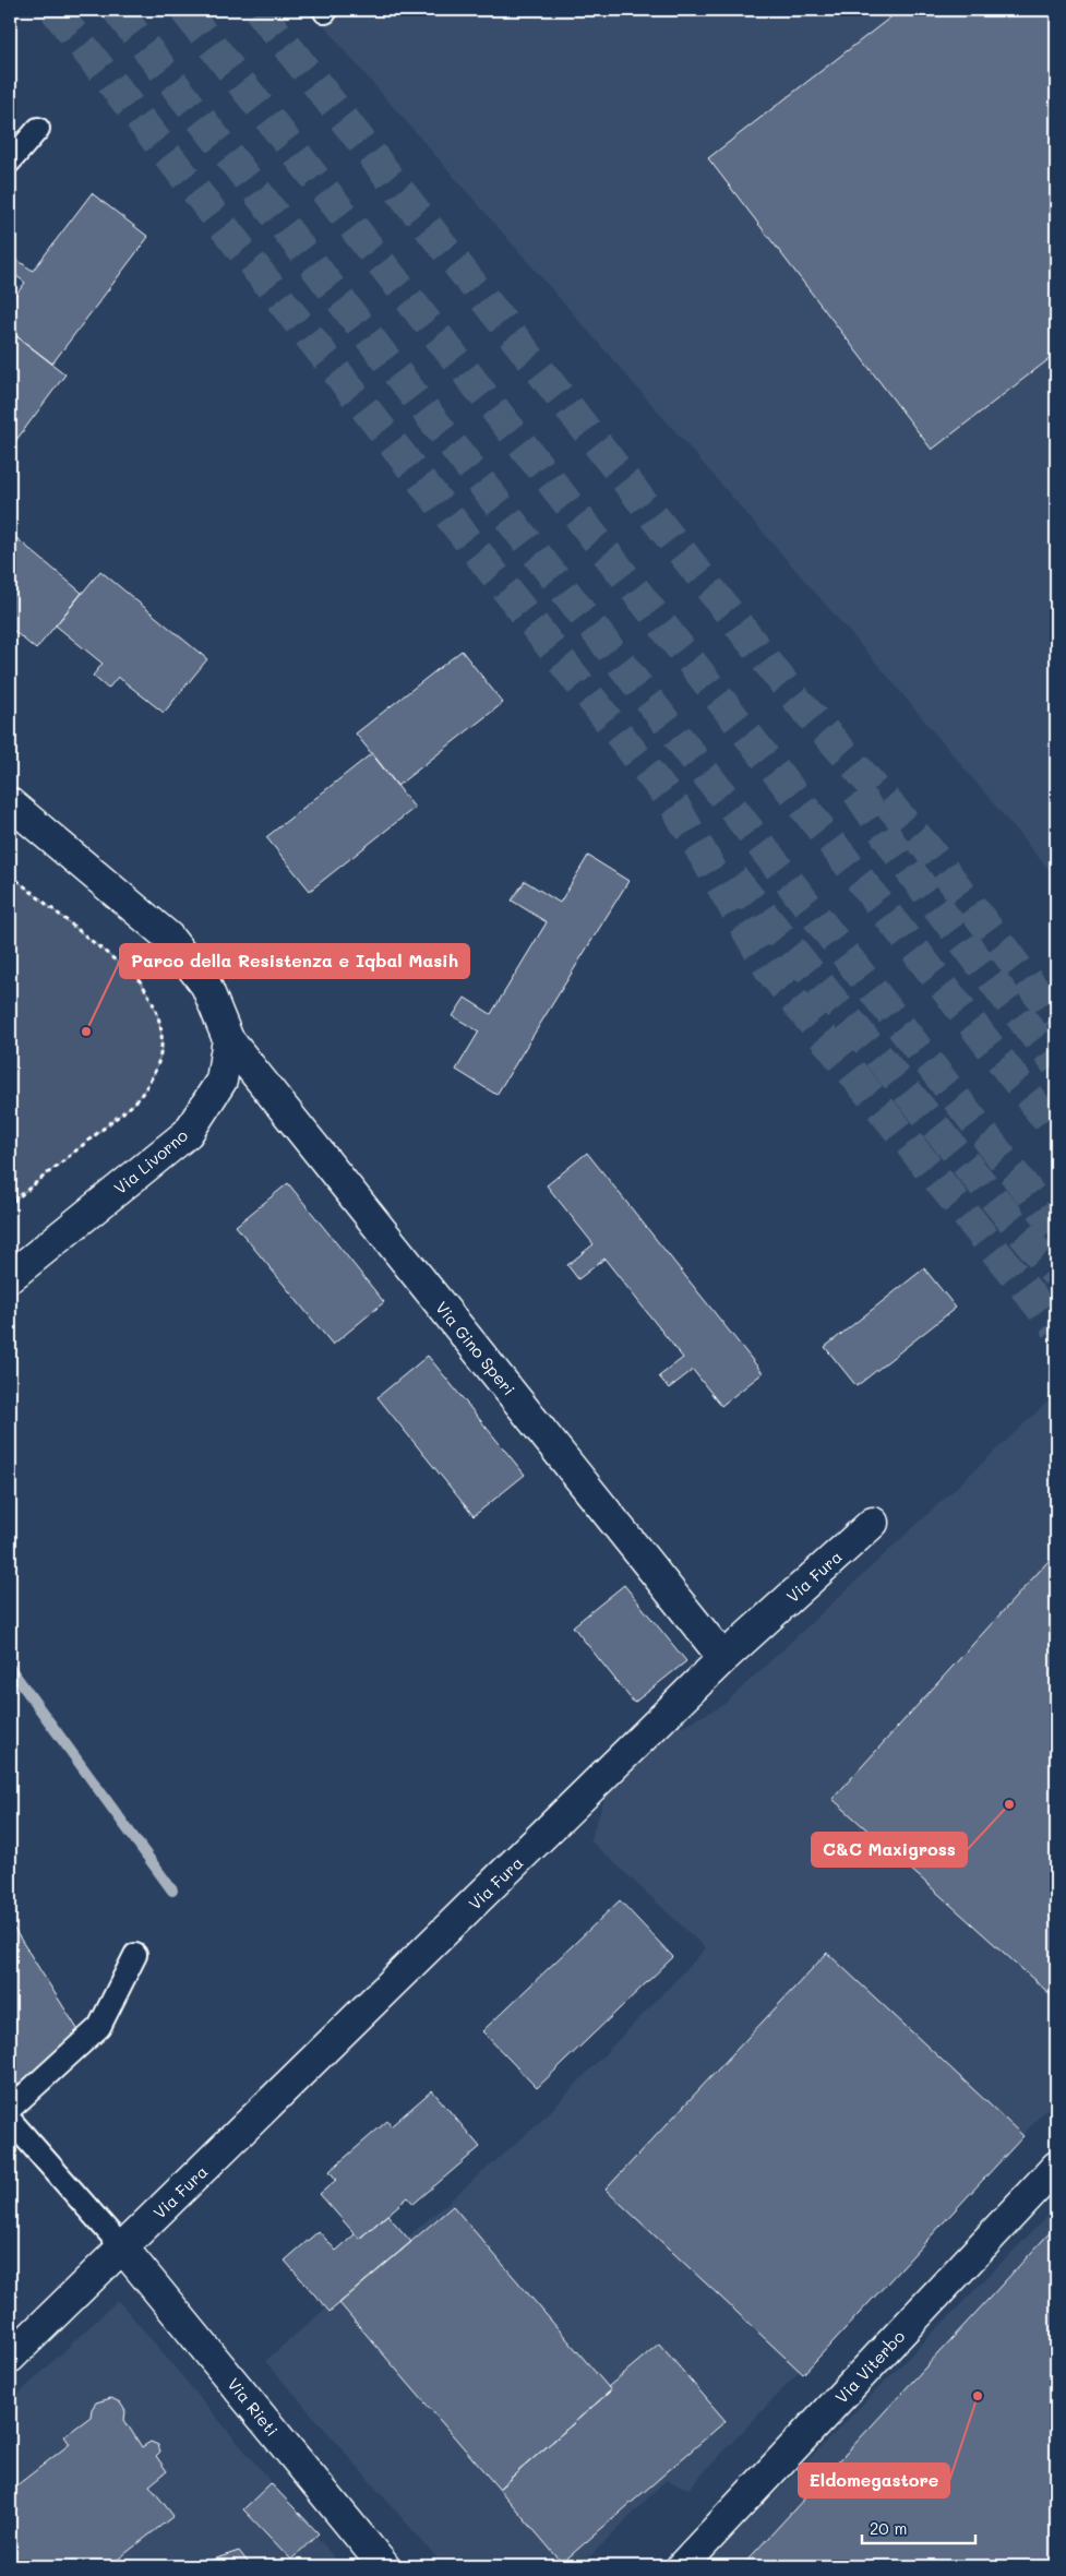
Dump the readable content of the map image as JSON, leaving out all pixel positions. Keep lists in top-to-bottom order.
{
  "streets": {
    "street": [
      "Via Livorno",
      "Via Gino Speri",
      "Via Fura",
      "Via Viterbo",
      "Via Rieti"
    ]
  },
  "crossings": [
    ["Via Livorno", "Via Gino Speri"],
    ["Via Gino Speri", "Via Fura"],
    ["Via Fura", "Via Rieti"]
  ],
  "places": ["Parco della Resistenza e Iqbal Masih", "C&C Maxigross", "Eldomegastore"],
  "scale_bar": "20 m"
}
